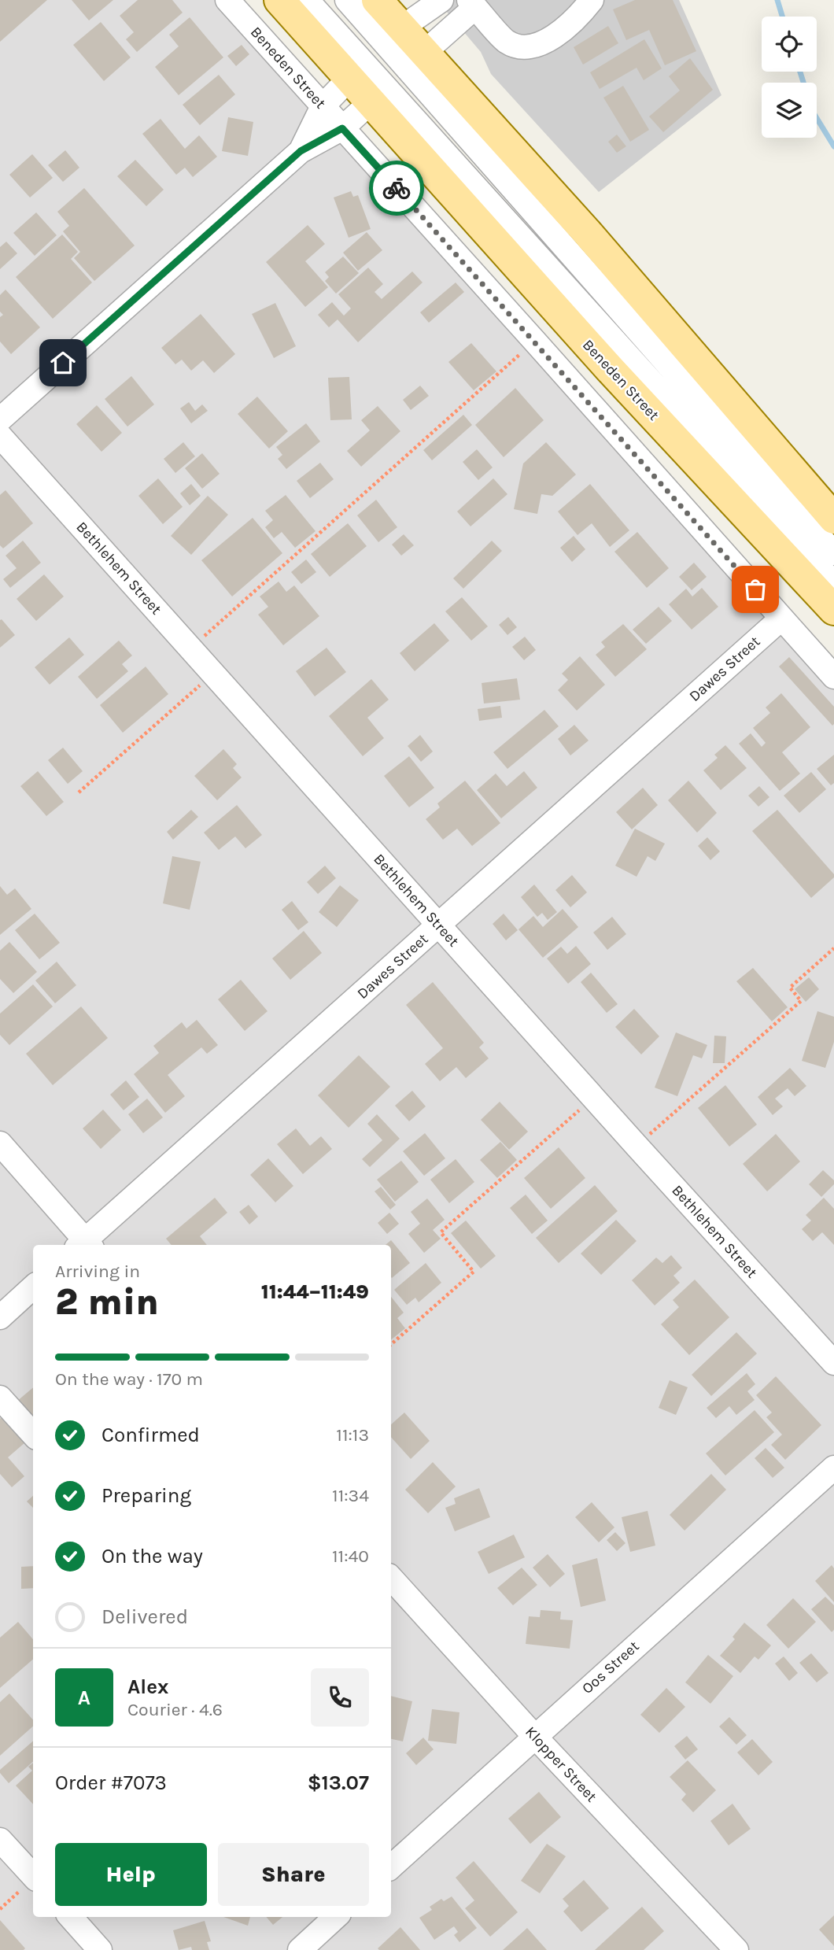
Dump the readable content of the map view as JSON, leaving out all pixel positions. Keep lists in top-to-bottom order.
{
  "streets": {
    "main road": ["Beneden Street"],
    "street": [
      "Bethlehem Street",
      "Dawes Street",
      "Oos Street",
      "Klopper Street"
    ]
  },
  "crossings": [
    ["Beneden Street", "Dawes Street"],
    ["Bethlehem Street", "Dawes Street"],
    ["Oos Street", "Klopper Street"]
  ],
  "page": {
    "heading": ["2 min", "Arriving in", "11:44–11:49"],
    "panel": [
      "Alex",
      "Courier · 4.6",
      "Order #7073",
      "$13.07"
    ],
    "bar": "On the way · 170 m",
    "list": [
      ["Confirmed", "11:13"],
      ["Preparing", "11:34"],
      ["On the way", "11:40"],
      "Delivered"
    ],
    "round": "A",
    "buttons": ["Help", "Share"]
  }
}
